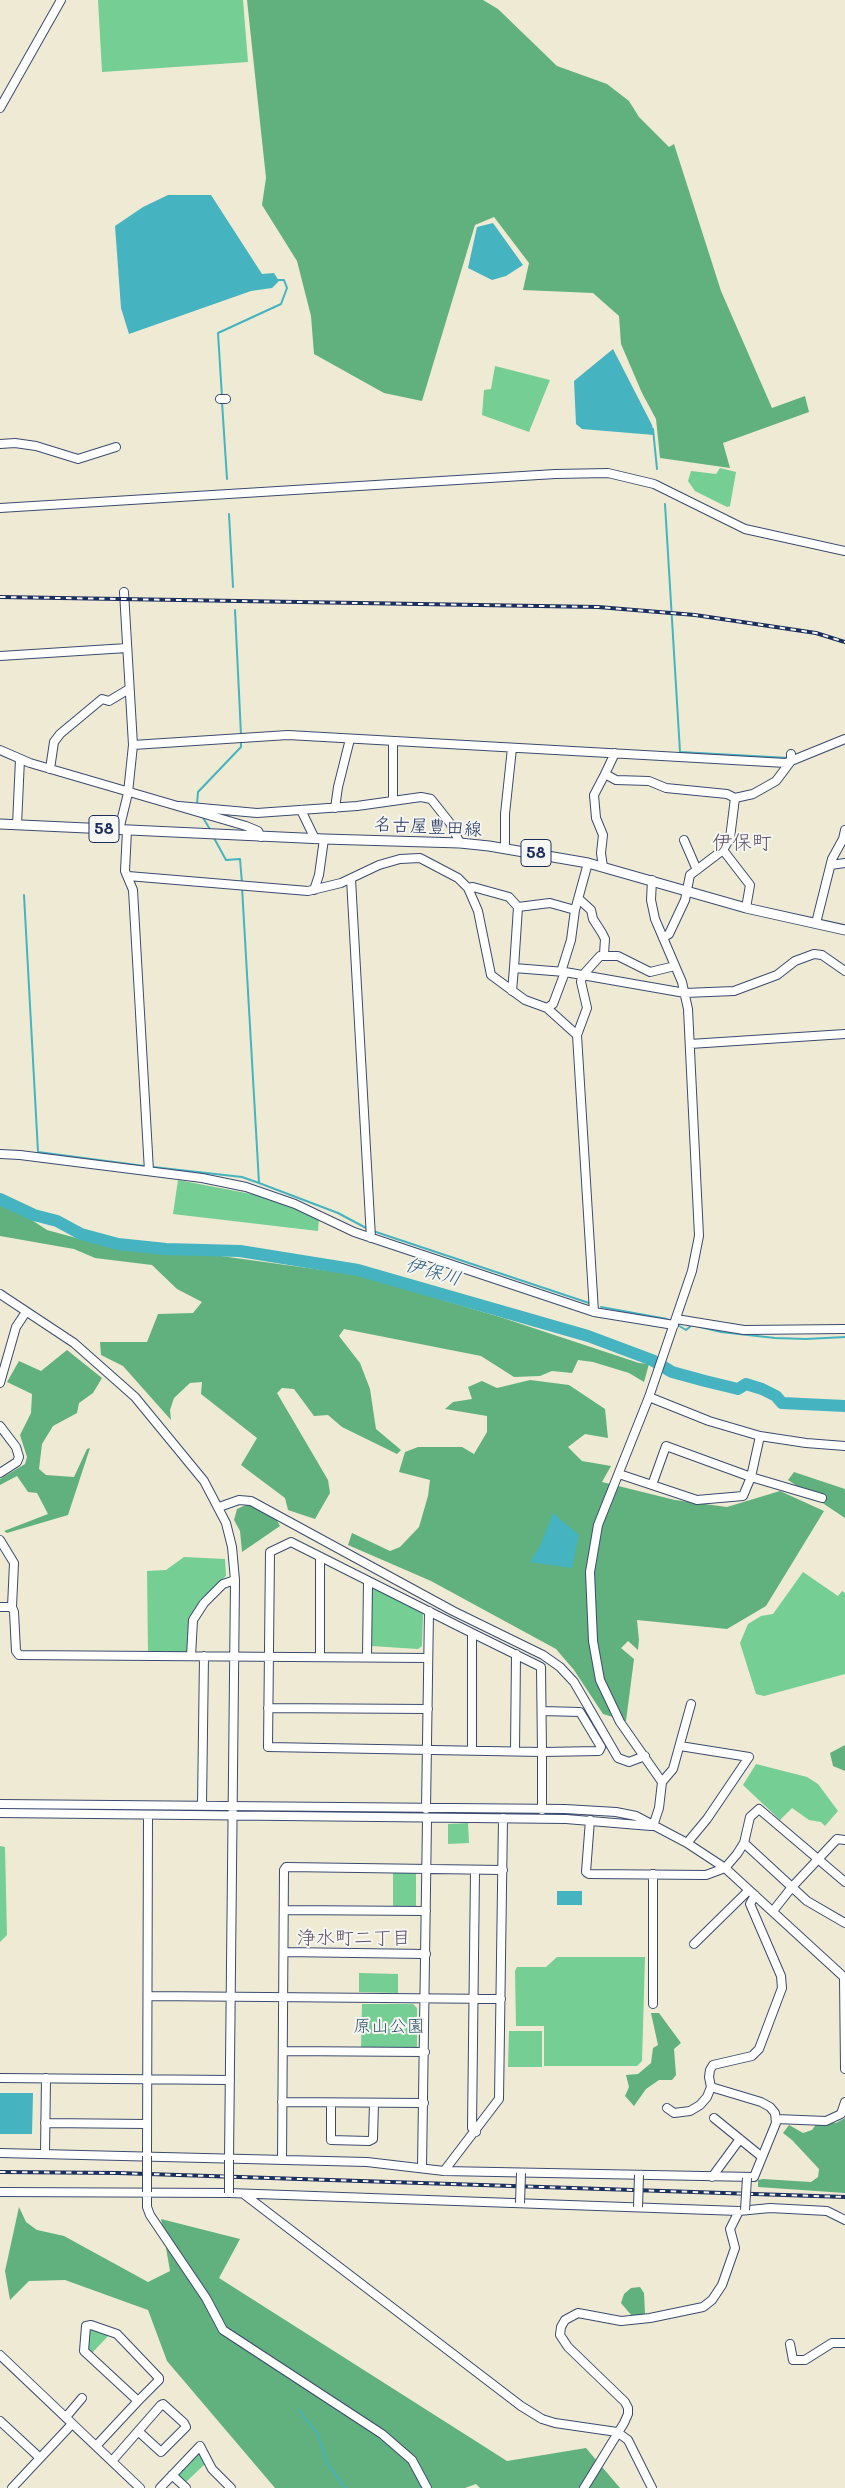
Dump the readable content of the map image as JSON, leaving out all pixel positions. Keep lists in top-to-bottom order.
{
  "streets": {
    "main road": ["名古屋豊田線", "58"]
  },
  "districts": ["伊保町", "浄水町二丁目"],
  "water": ["伊保川"],
  "parks": ["原山公園"]
}
